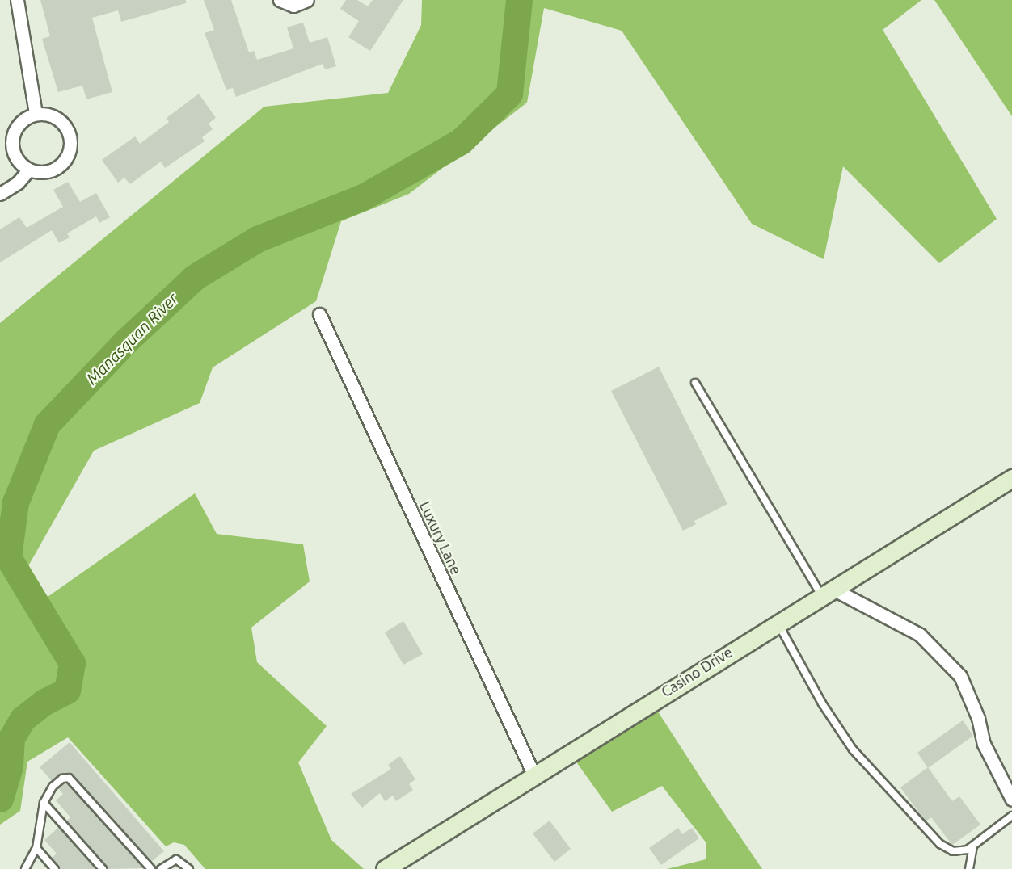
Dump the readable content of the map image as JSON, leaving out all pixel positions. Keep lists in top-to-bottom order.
{
  "streets": {
    "street": ["Luxury Lane", "Casino Drive"]
  },
  "crossings": [
    ["Luxury Lane", "Casino Drive"]
  ],
  "water": ["Manasquan River"]
}
